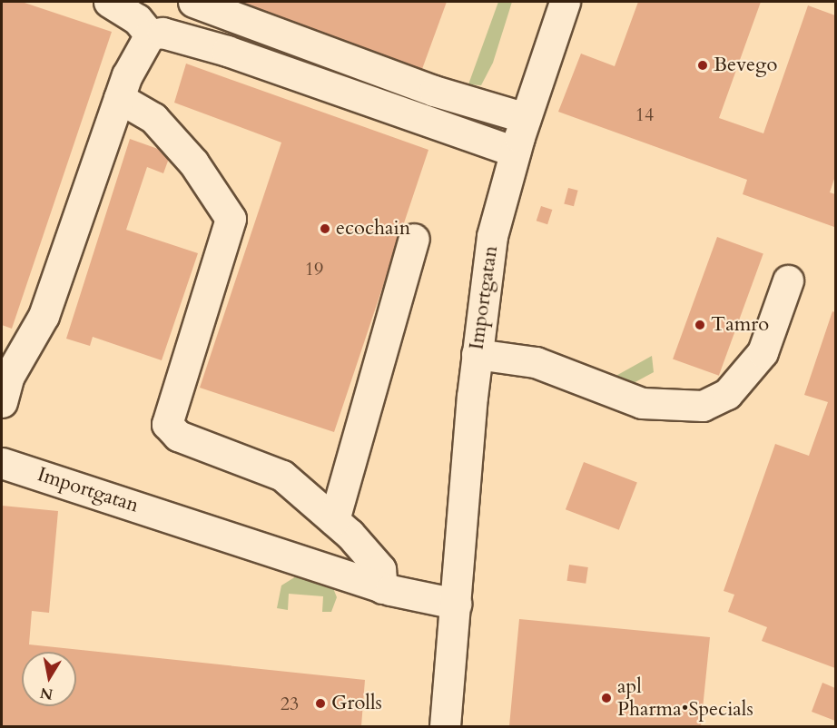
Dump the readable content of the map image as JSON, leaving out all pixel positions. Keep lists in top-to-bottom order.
{
  "streets": {
    "street": ["Importgatan"]
  },
  "places": [
    "Bevego",
    "ecochain",
    "Tamro",
    "apl Pharma•Specials",
    "Grolls"
  ],
  "house_numbers": ["14", "19", "23"],
  "north": "bottom"
}
